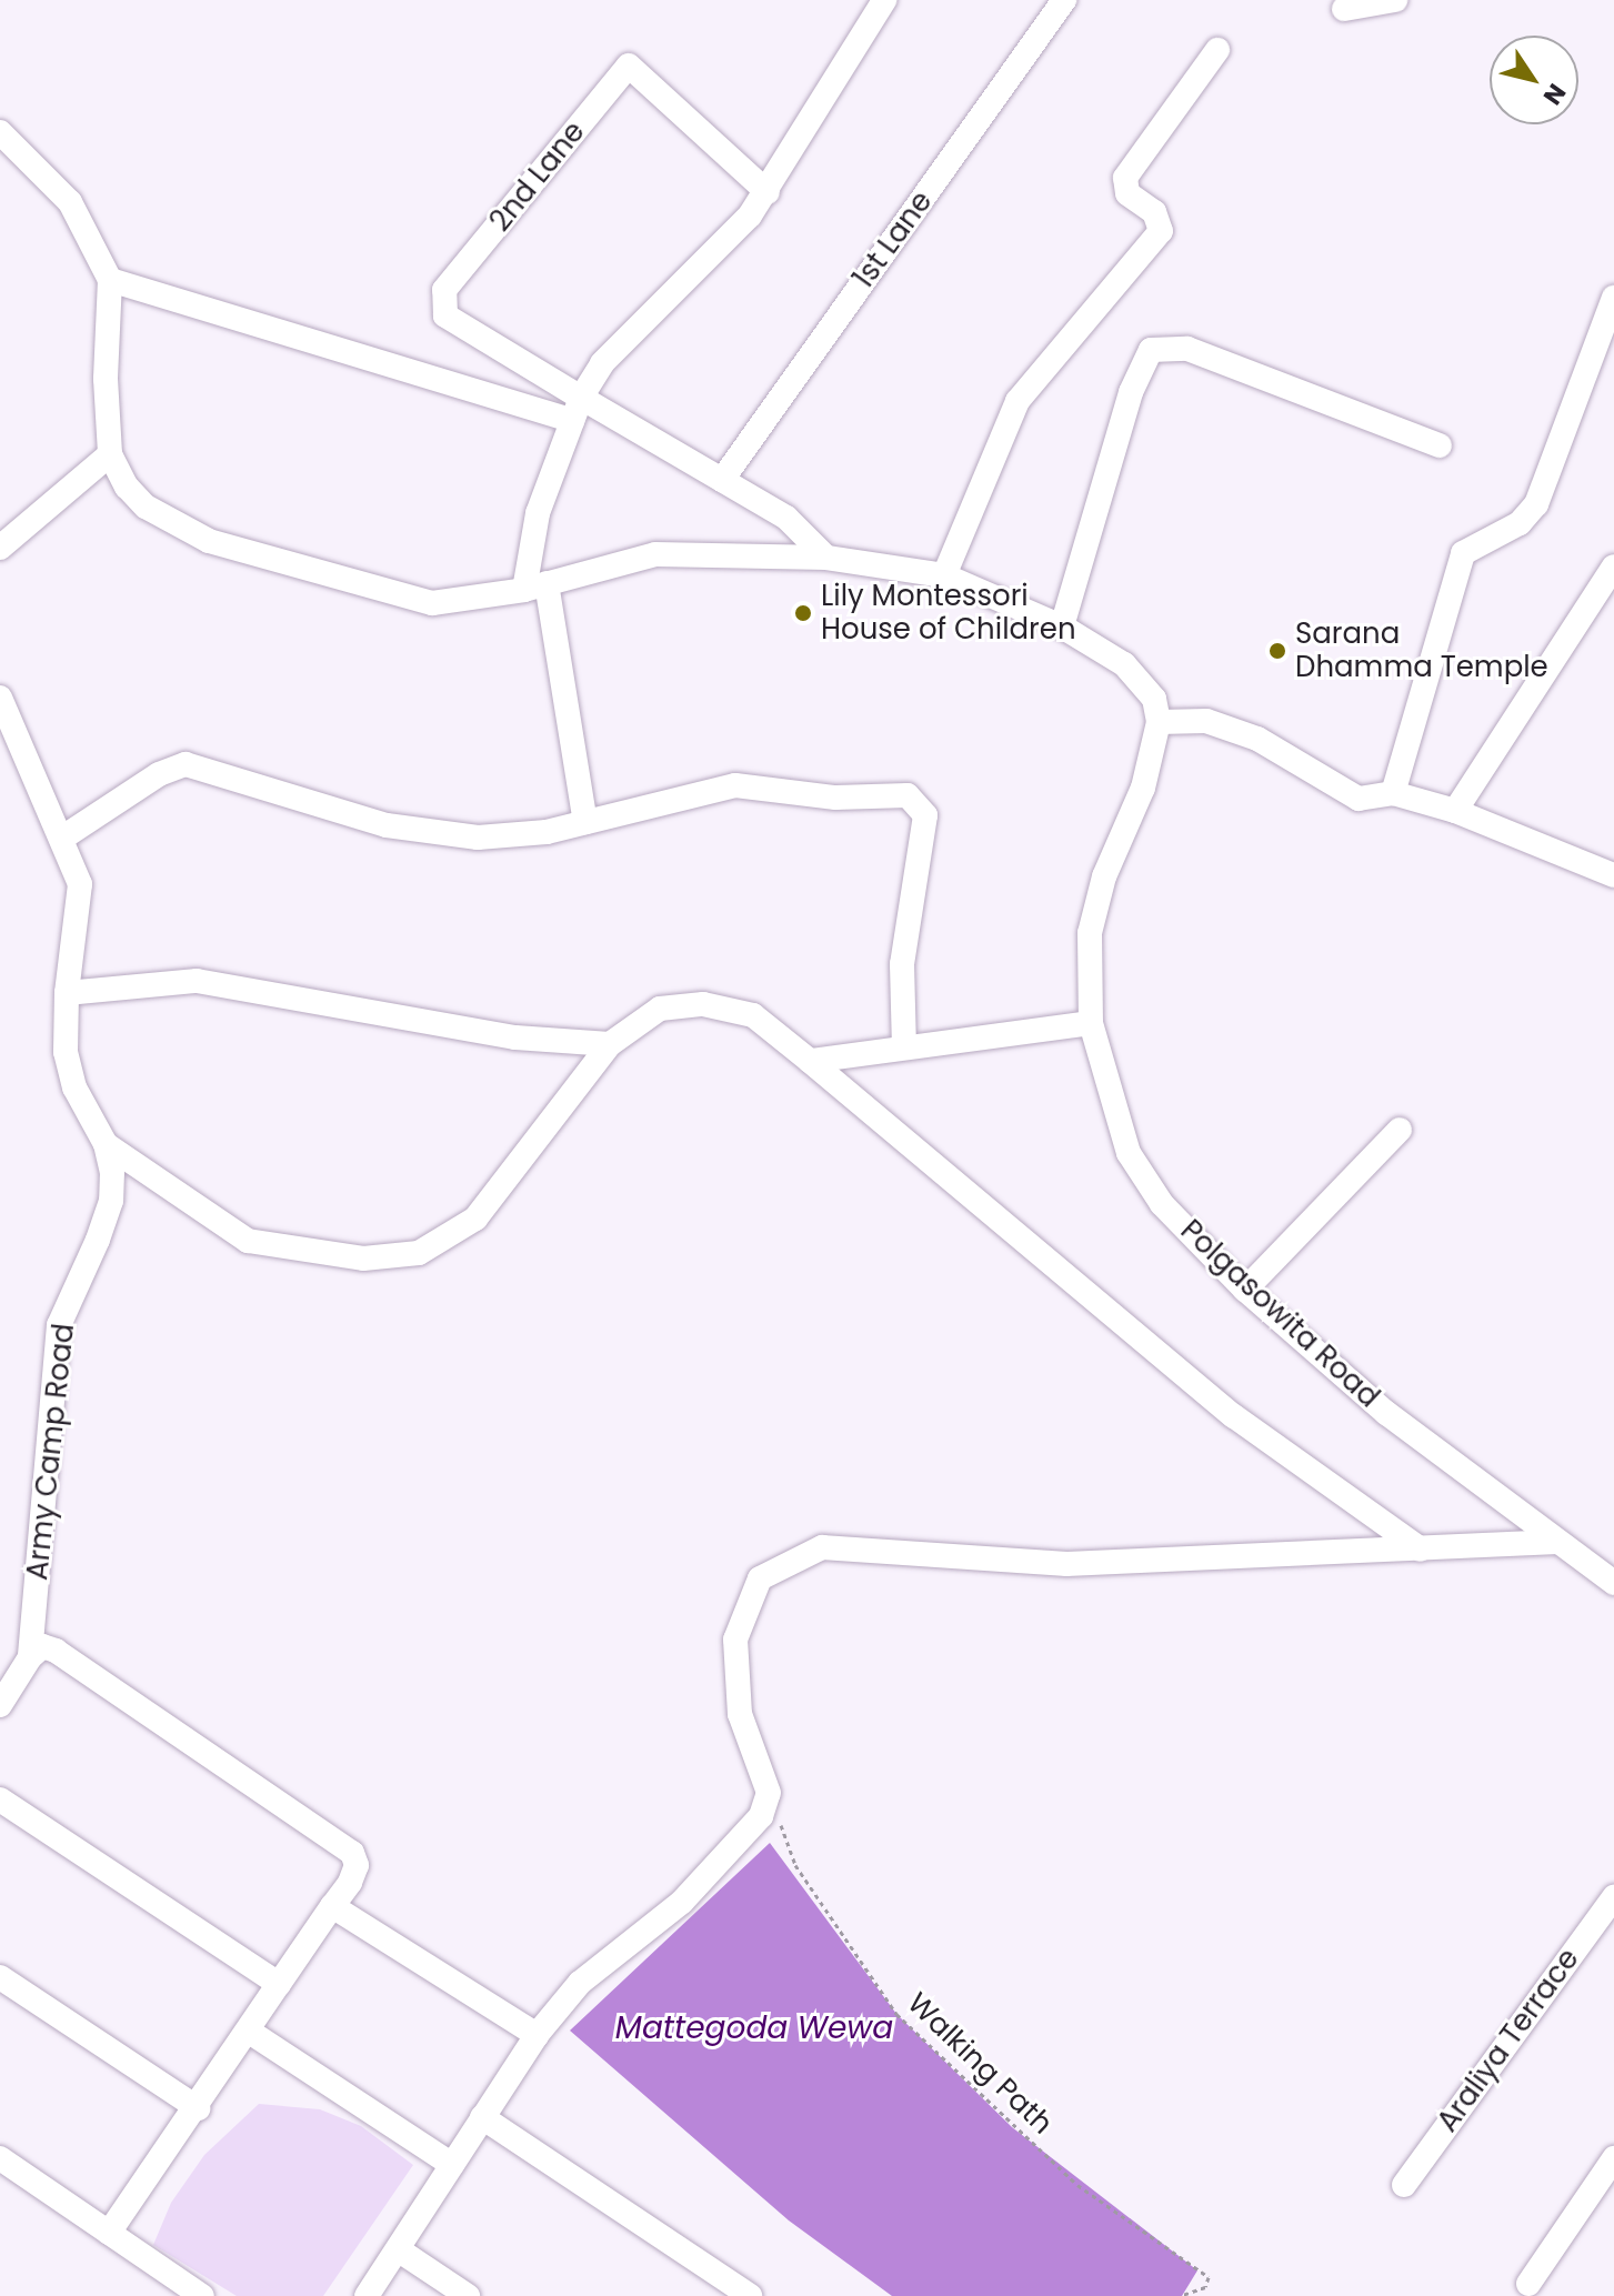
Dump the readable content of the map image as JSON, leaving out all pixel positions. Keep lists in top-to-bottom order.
{
  "streets": {
    "street": [
      "2nd Lane",
      "1st Lane",
      "Polgasowita Road",
      "Army Camp Road",
      "Araliya Terrace"
    ],
    "path": ["Walking Path"]
  },
  "water": ["Mattegoda Wewa"],
  "places": ["Lily Montessori House of Children", "Sarana Dhamma Temple"],
  "north": "bottom right"
}
